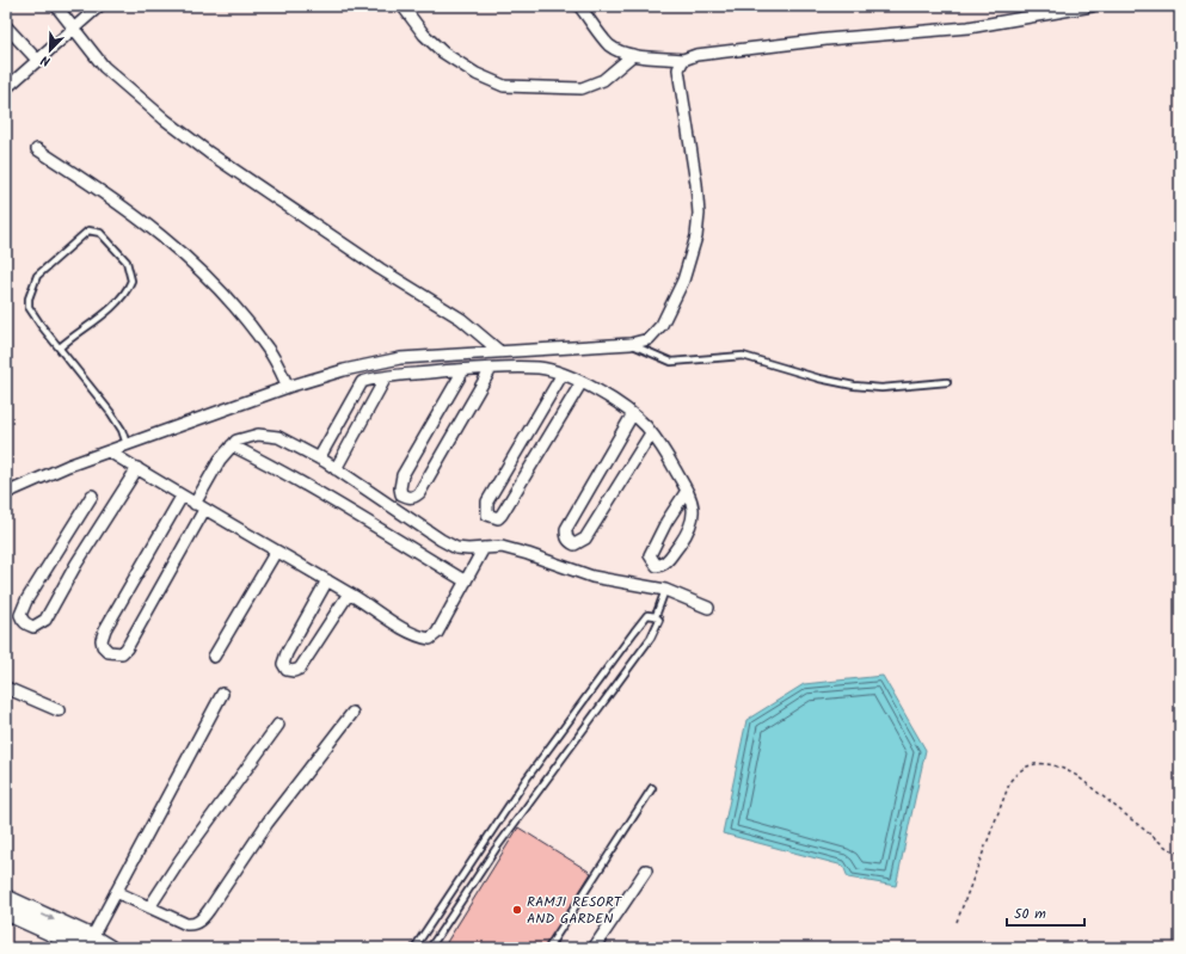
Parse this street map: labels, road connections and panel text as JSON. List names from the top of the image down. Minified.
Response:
{"places":["RAMJI RESORT AND GARDEN"],"scale_bar":"50 m","north":"bottom left"}
